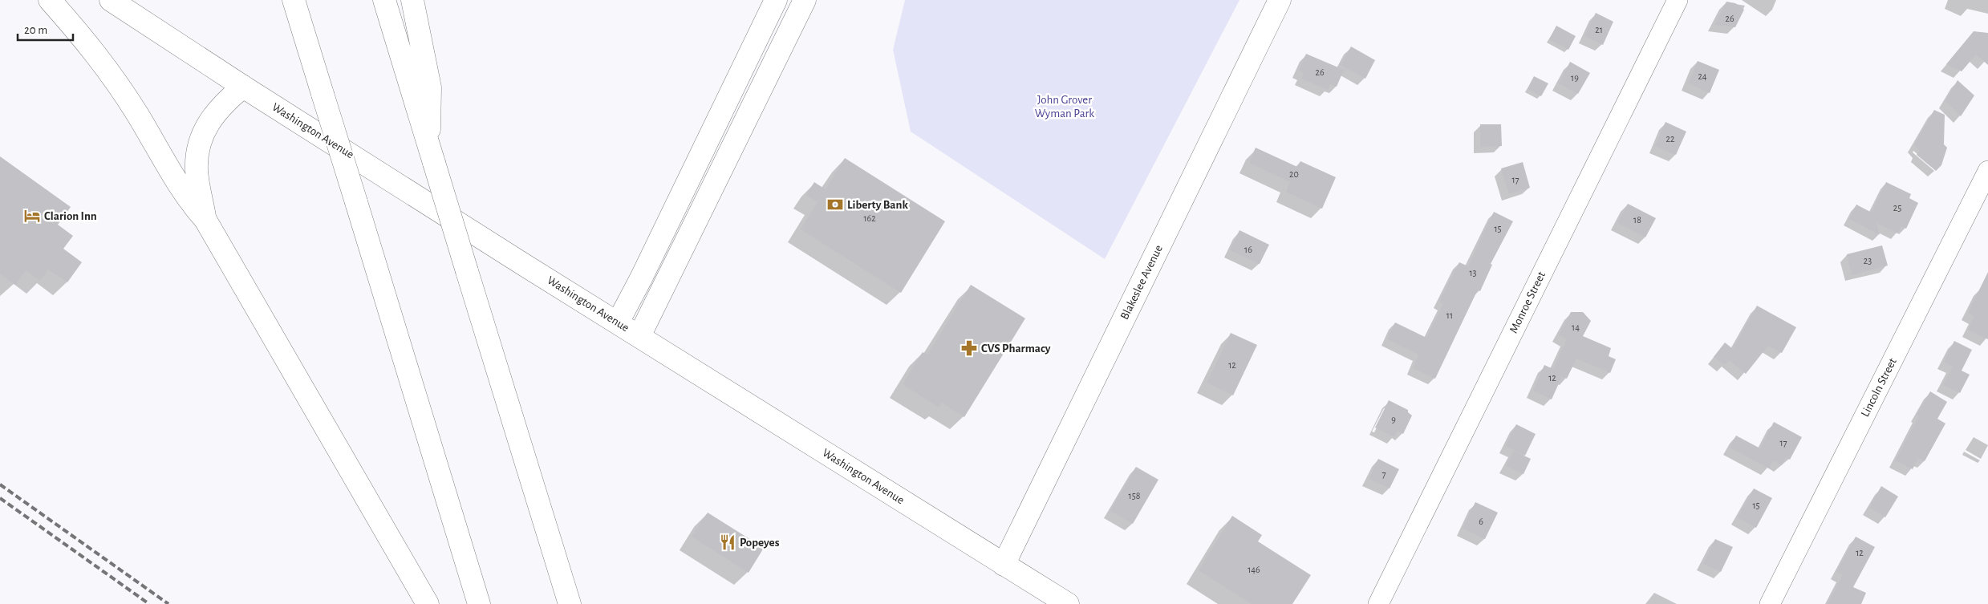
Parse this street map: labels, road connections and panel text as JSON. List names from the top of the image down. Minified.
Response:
{"streets":{"main road":["Washington Avenue","Blakeslee Avenue"],"street":["Monroe Street","Lincoln Street"]},"crossings":[["Washington Avenue","Blakeslee Avenue"]],"parks":["John Grover Wyman Park"],"places":{"bank":["Liberty Bank"],"hotel":["Clarion Inn"],"pharmacy":["CVS Pharmacy"],"restaurant":["Popeyes"]},"house_numbers":["26","21","26","24","19","22","20","17","25","162","18","15","16","23","13","11","14","12","12","9","17","7","158","15","6","12","146"],"scale_bar":"20 m"}
